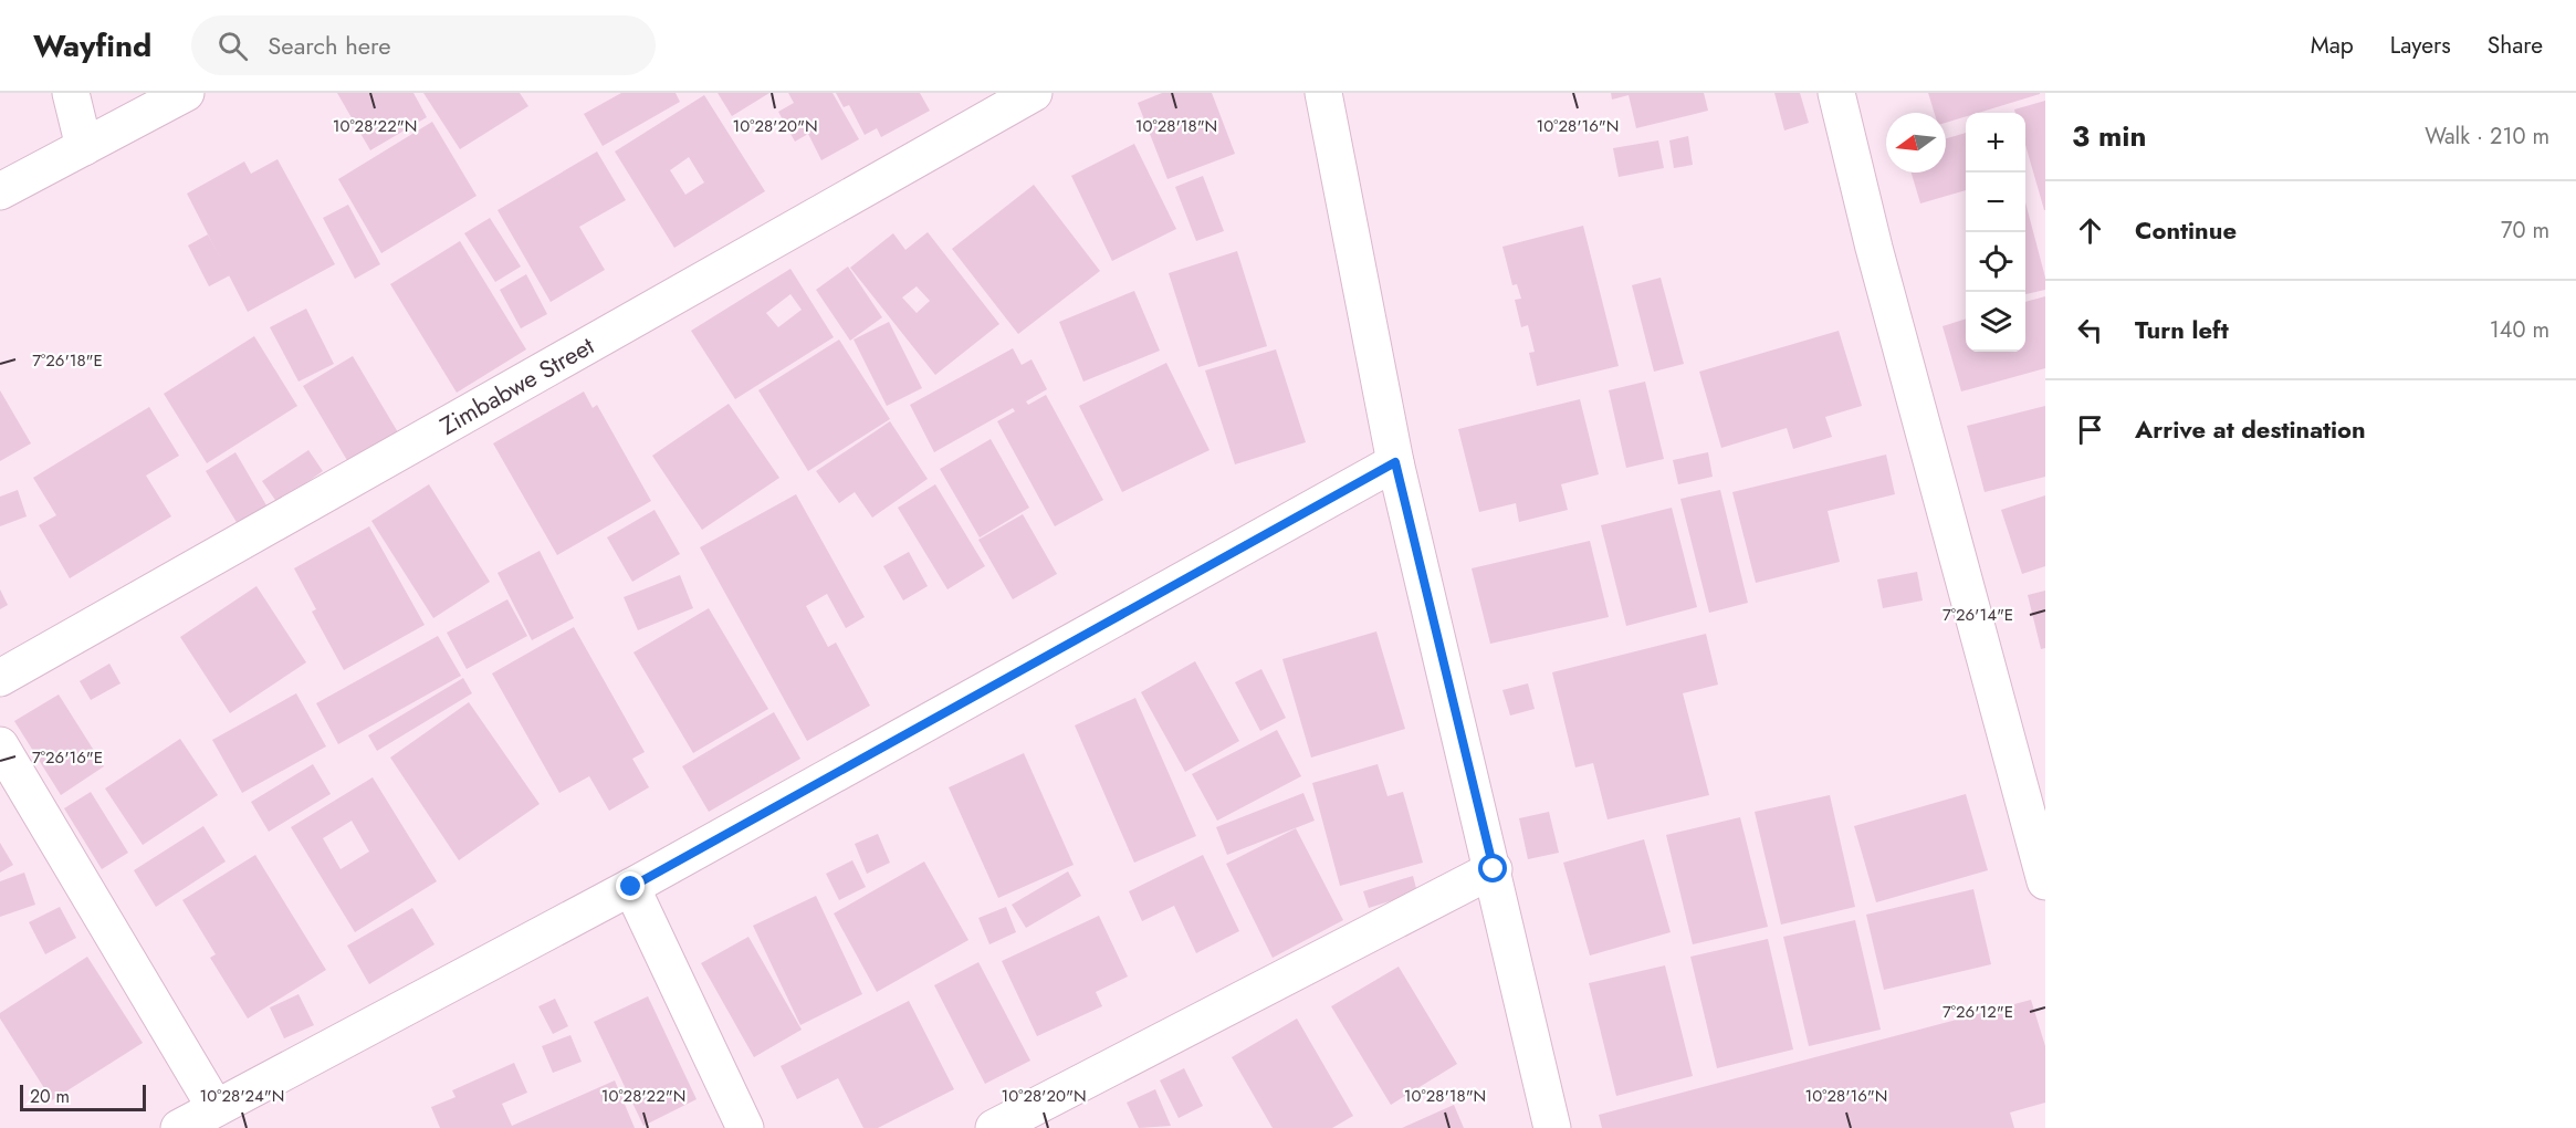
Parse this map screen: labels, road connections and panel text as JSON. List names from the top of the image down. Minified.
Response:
{"streets":{"street":["Zimbabwe Street"]},"scale_bar":"20 m","north":"left","page":{"header":"Wayfind","search":"Search here","nav":["Map","Layers","Share"],"heading":["3 min","Walk · 210 m"],"map_buttons":["+","−"],"list":[["Continue","70 m"],["Turn left","140 m"],"Arrive at destination"],"scale":"20 m"},"coordinates":["10°28'22\"N","10°28'20\"N","10°28'18\"N","10°28'16\"N","7°26'18\"E","7°26'14\"E","7°26'16\"E","7°26'12\"E","10°28'24\"N"]}
